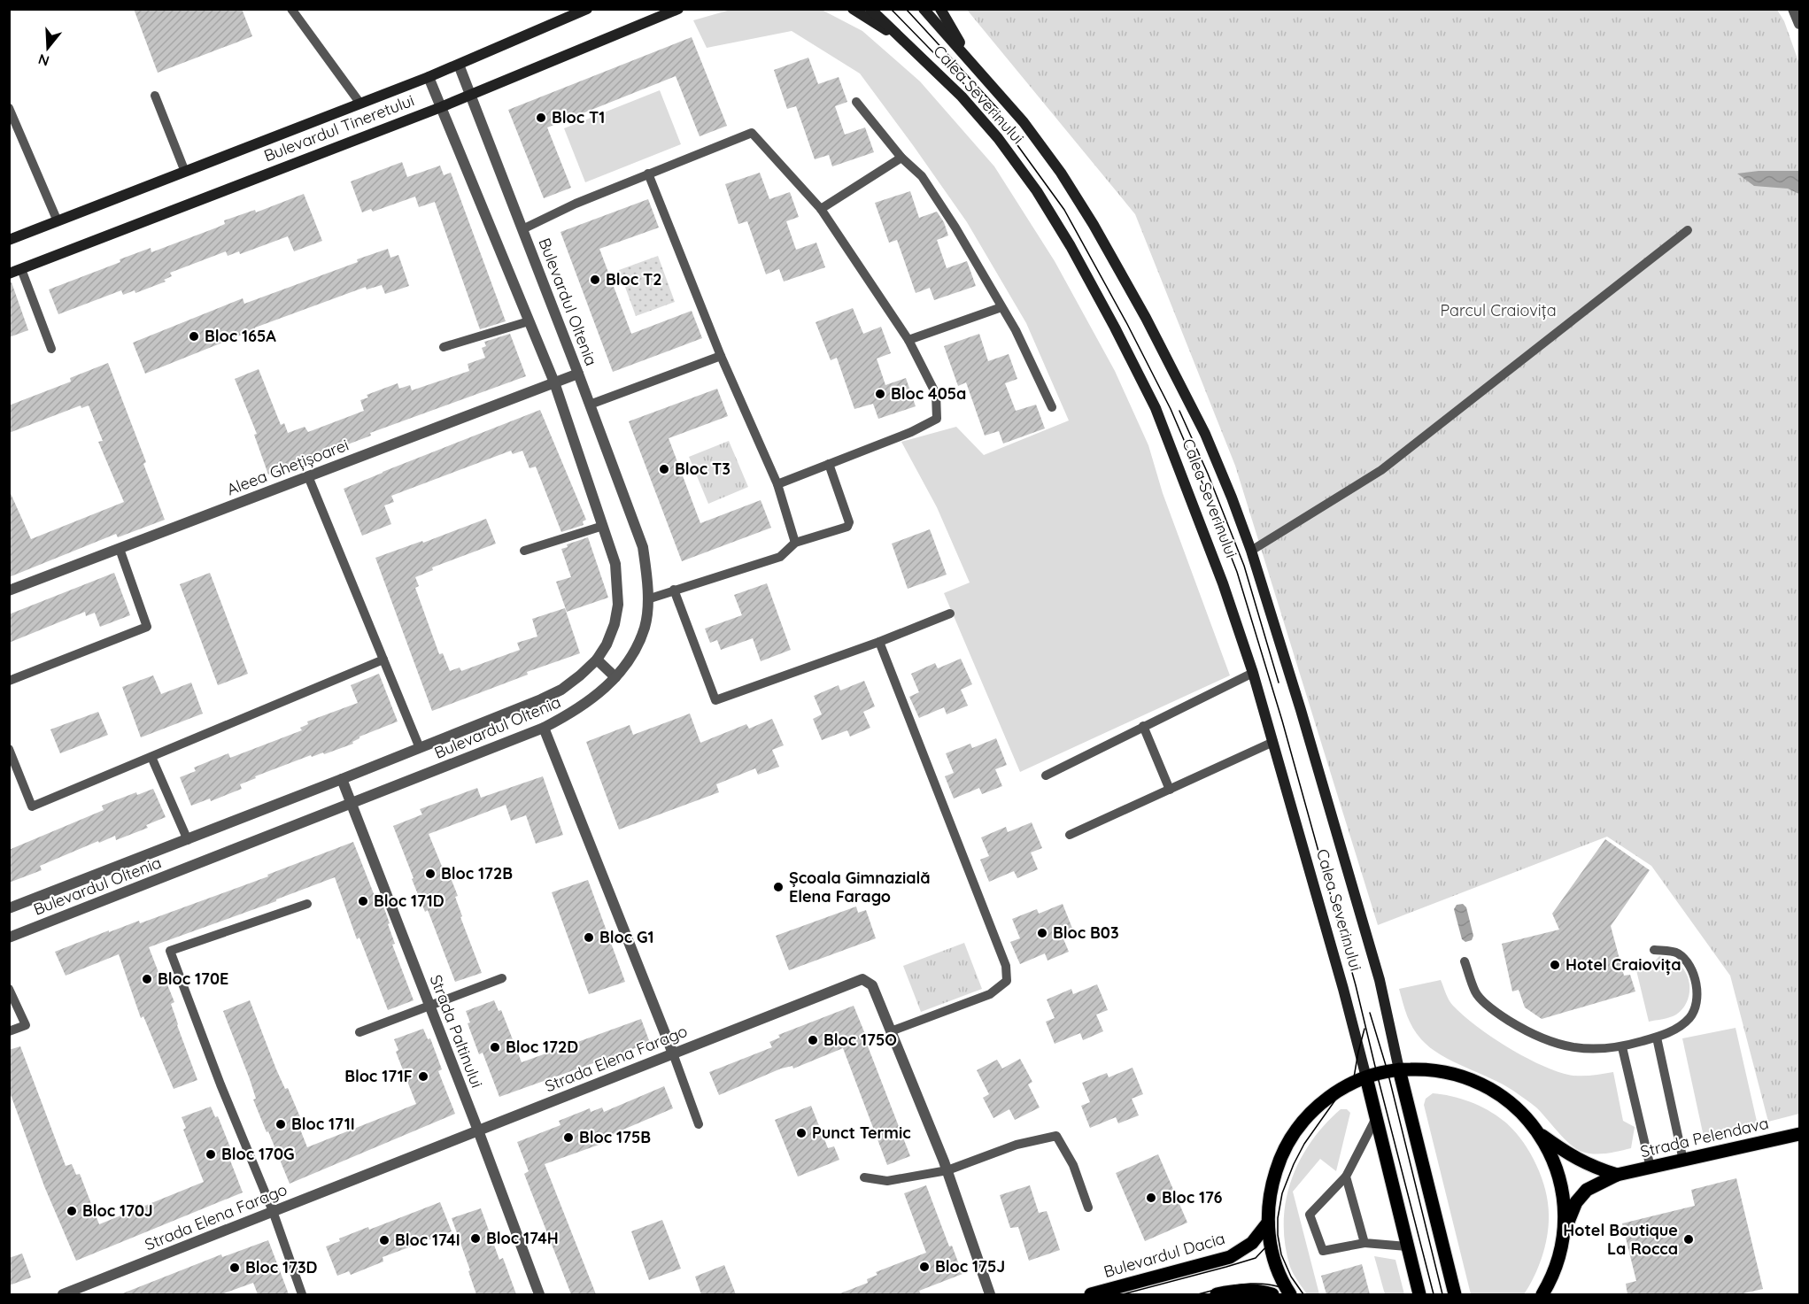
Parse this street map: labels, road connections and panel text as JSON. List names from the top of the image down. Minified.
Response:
{"streets":{"main road":["Calea Severinului","Bulevardul Tineretului","Strada Pelendava","Bulevardul Dacia"],"street":["Bulevardul Oltenia","Aleea Ghețișoarei","Strada Paltinului","Strada Elena Farago"]},"crossings":[["Calea Severinului","Strada Pelendava"],["Bulevardul Tineretului","Bulevardul Oltenia"],["Bulevardul Oltenia","Aleea Ghețișoarei"],["Bulevardul Oltenia","Strada Paltinului"],["Strada Paltinului","Strada Elena Farago"]],"parks":["Parcul Craiovița"],"places":["Bloc T1","Bloc T2","Bloc 165A","Bloc 405a","Bloc T3","Bloc 172B","Școala Gimnazială Elena Farago","Bloc 171D","Bloc B03","Bloc G1","Hotel Craiovița","Bloc 170E","Bloc 175O","Bloc 172D","Bloc 171F","Bloc 171I","Punct Termic","Bloc 175B","Bloc 170G","Bloc 176","Bloc 170J","Bloc 174H","Hotel Boutique La Rocca","Bloc 174I","Bloc 175J","Bloc 173D"],"north":"bottom"}
